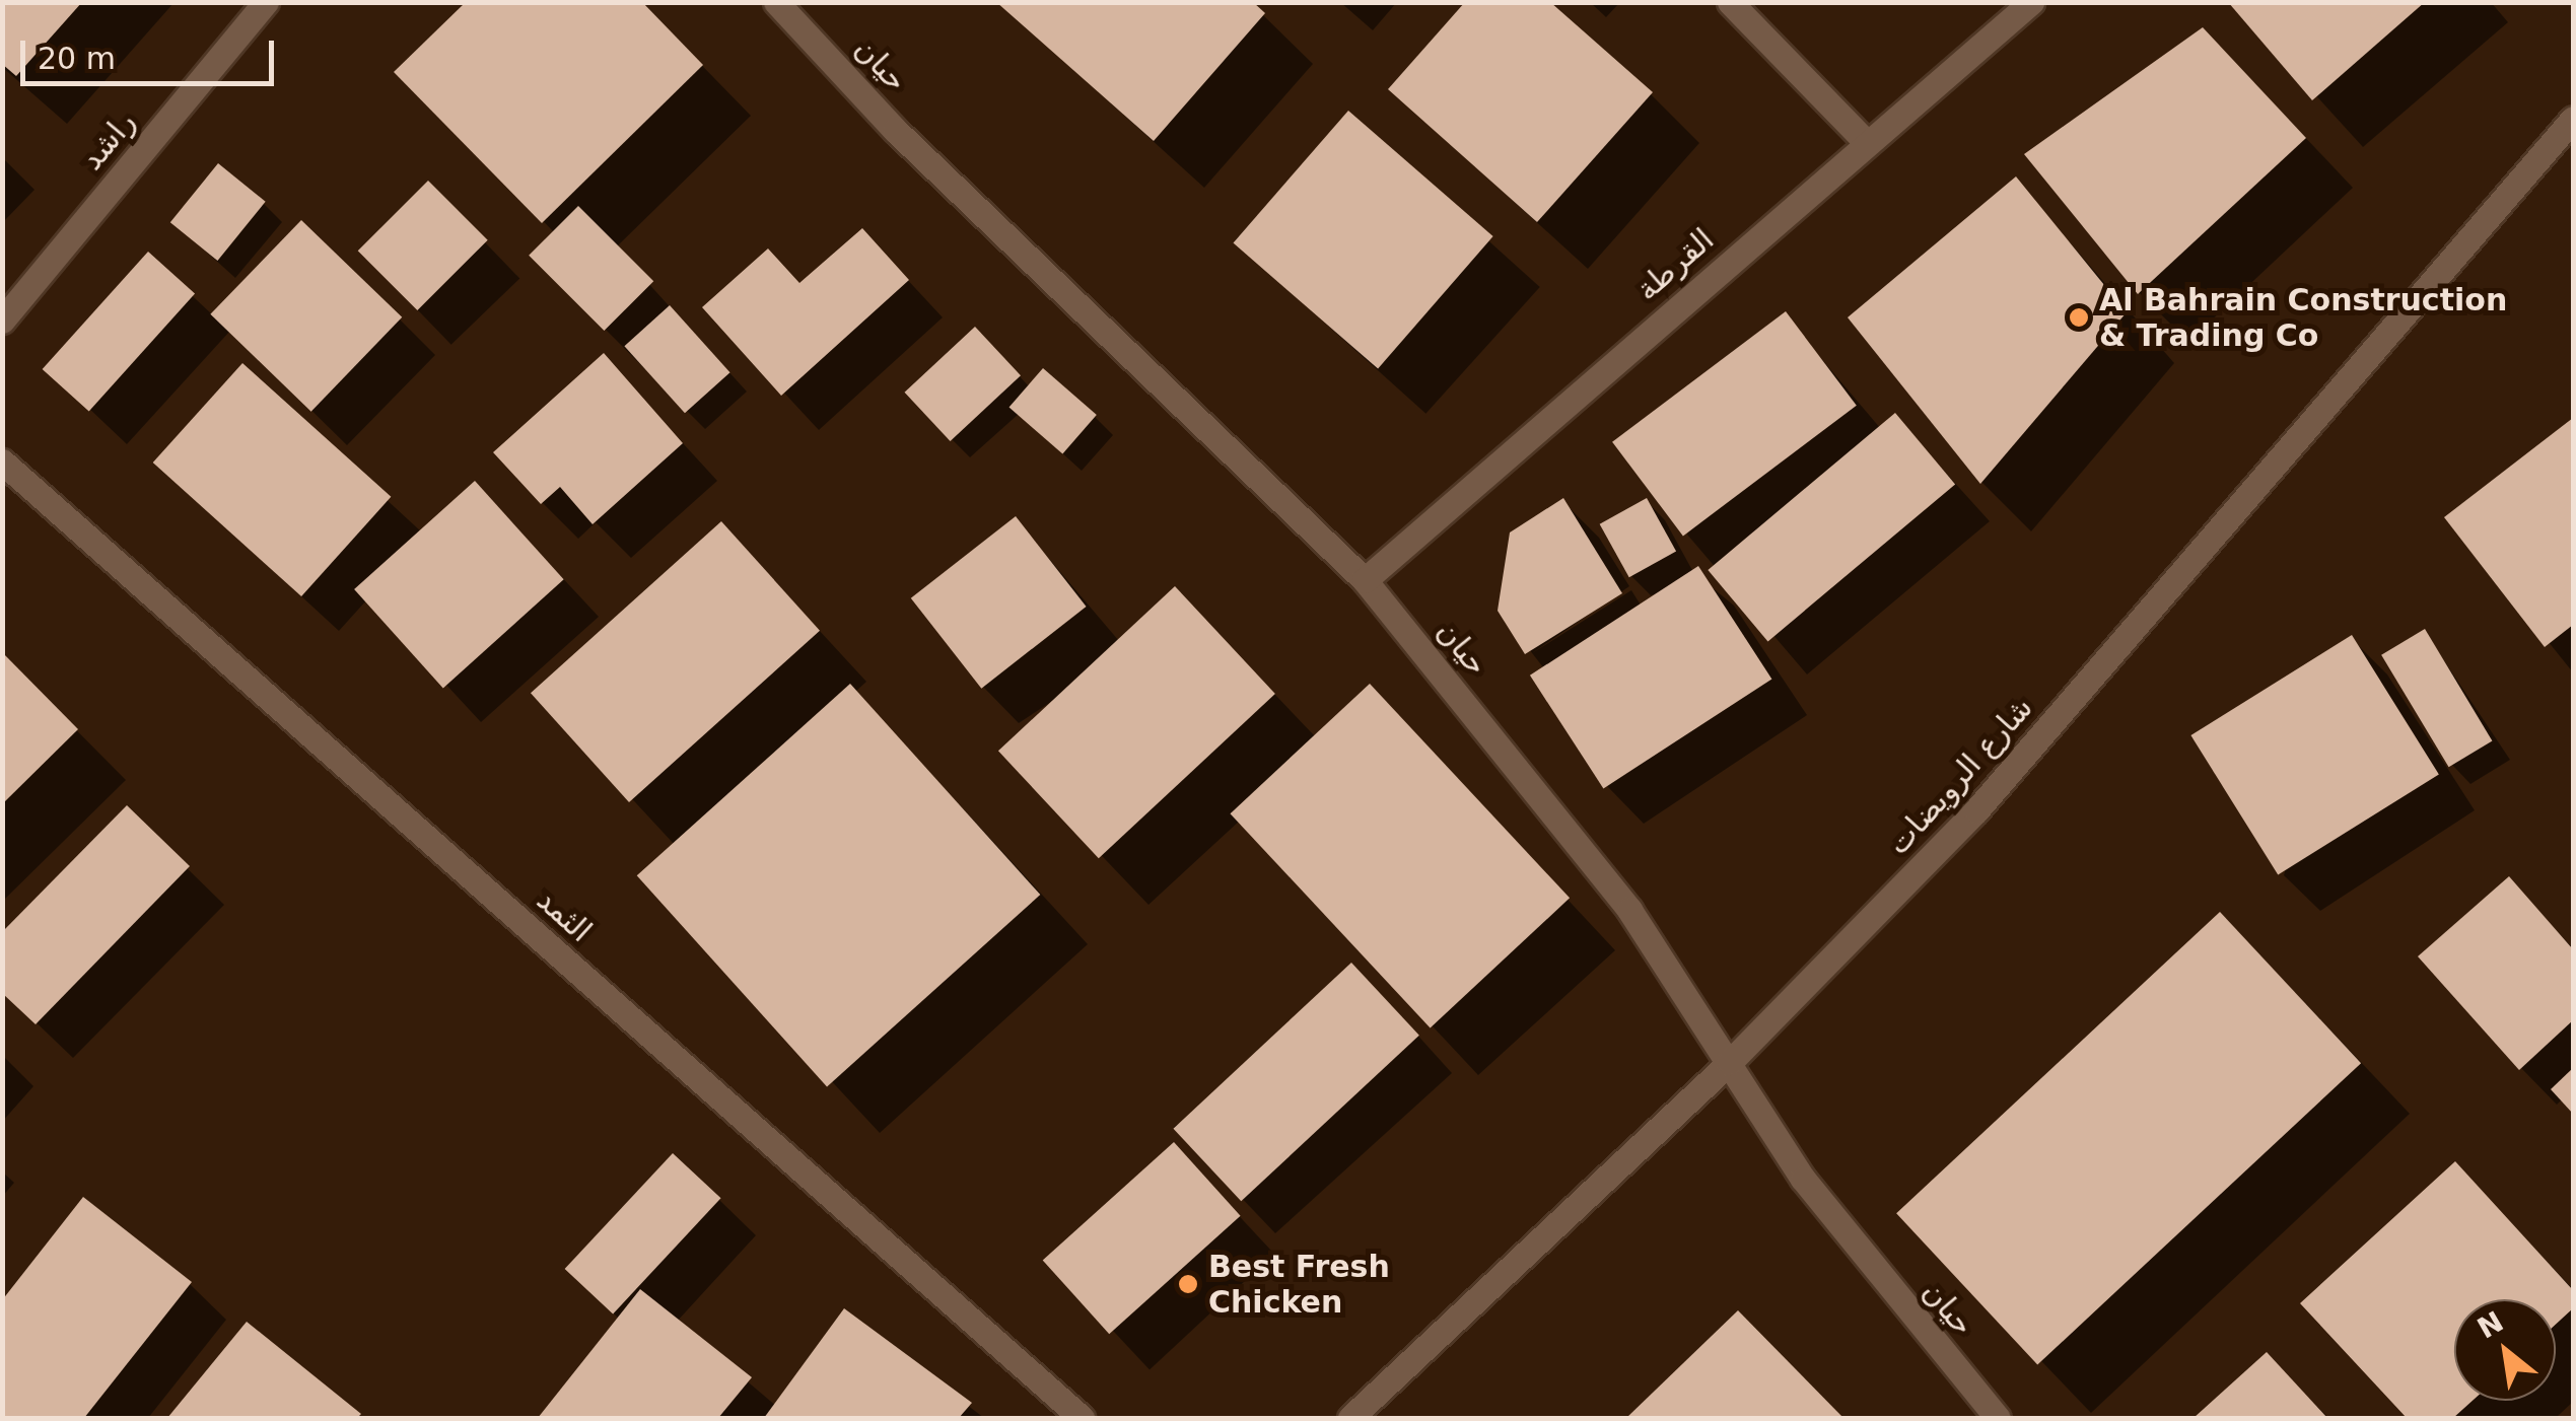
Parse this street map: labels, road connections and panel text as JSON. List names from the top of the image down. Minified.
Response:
{"streets":{"street":["حيان","راشد","القرطة","شارع الرويضات","الثمد"]},"crossings":[["حيان","القرطة"],["حيان","شارع الرويضات"]],"places":["Al Bahrain Construction & Trading Co","Best Fresh Chicken"],"scale_bar":"20 m","north":"top left"}
